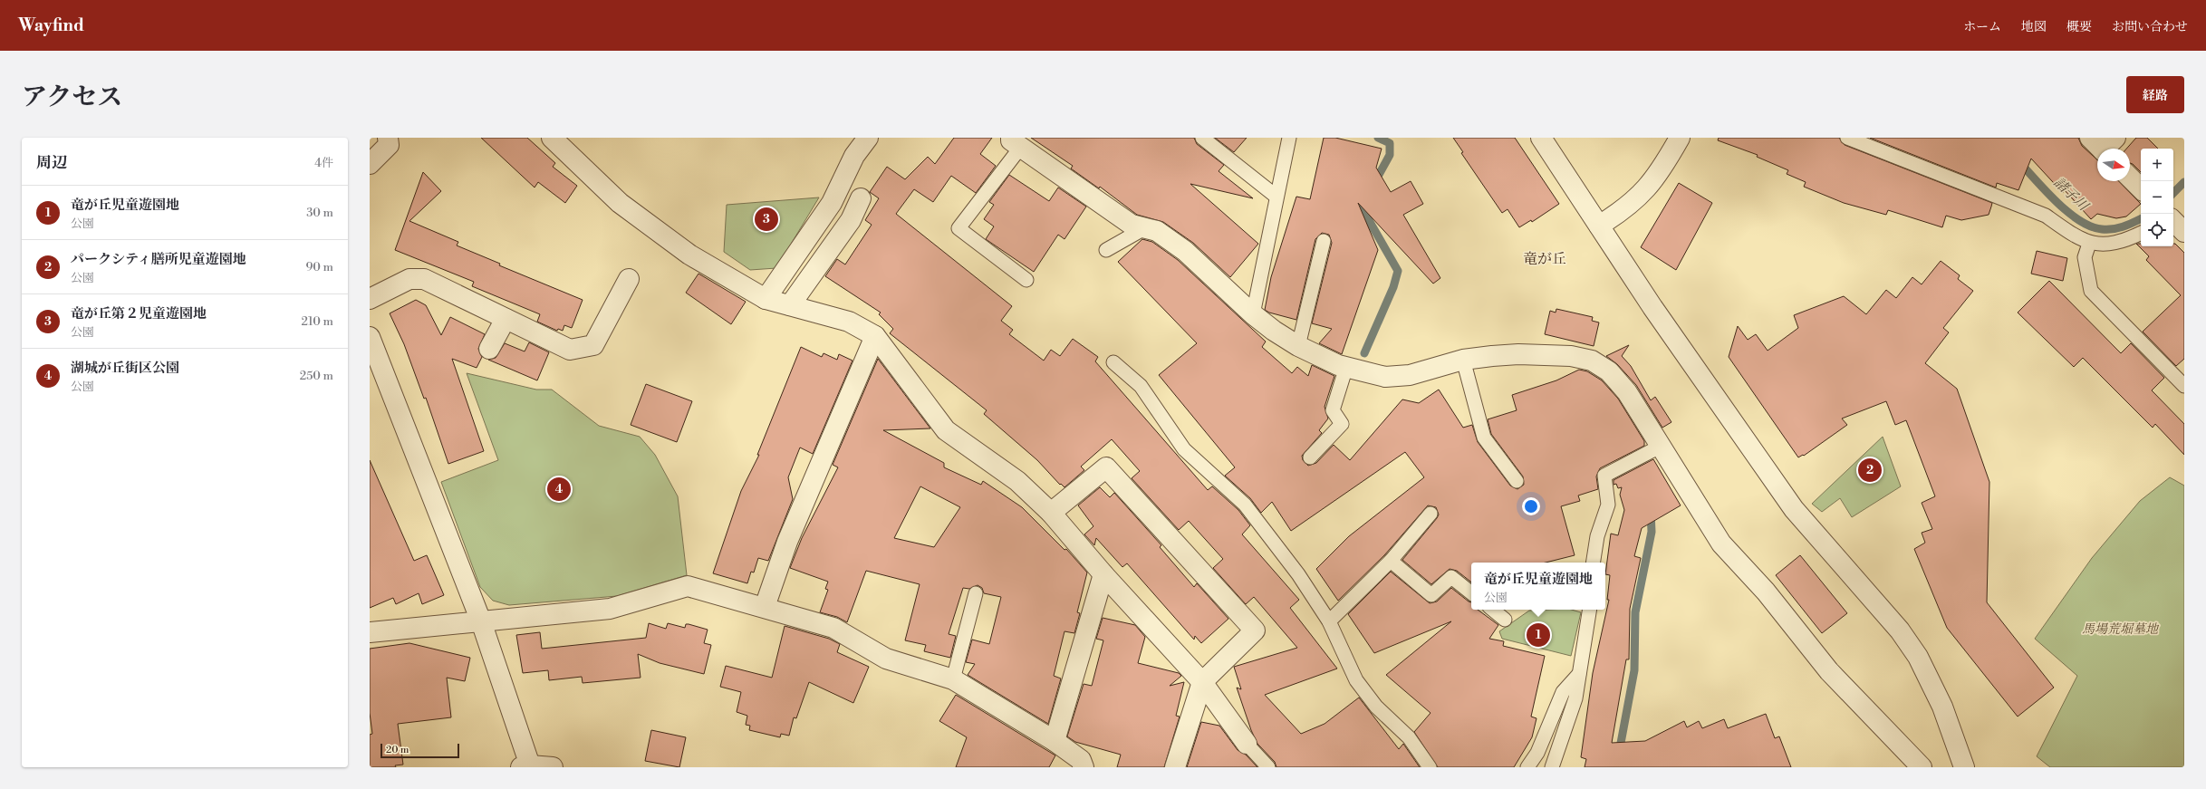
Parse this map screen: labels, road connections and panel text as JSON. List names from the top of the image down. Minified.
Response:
{"districts":["竜が丘"],"water":["諸子川"],"parks":["馬場荒堀墓地"],"scale_bar":"20 m","north":"right","page":{"header":"Wayfind","nav":["ホーム","地図","概要","お問い合わせ"],"title":"アクセス","buttons":"経路","heading":["周辺","4件"],"map_buttons":["+","−"],"list":[{"mark":"1","name":"竜が丘児童遊園地","note":"公園","value":"30 m"},{"mark":"2","name":"パークシティ膳所児童遊園地","note":"公園","value":"90 m"},{"mark":"3","name":"竜が丘第２児童遊園地","note":"公園","value":"210 m"},{"mark":"4","name":"湖城が丘街区公園","note":"公園","value":"250 m"}],"pins":["3","2","4","1"],"popup":["竜が丘児童遊園地","公園"],"scale":"20 m"}}
